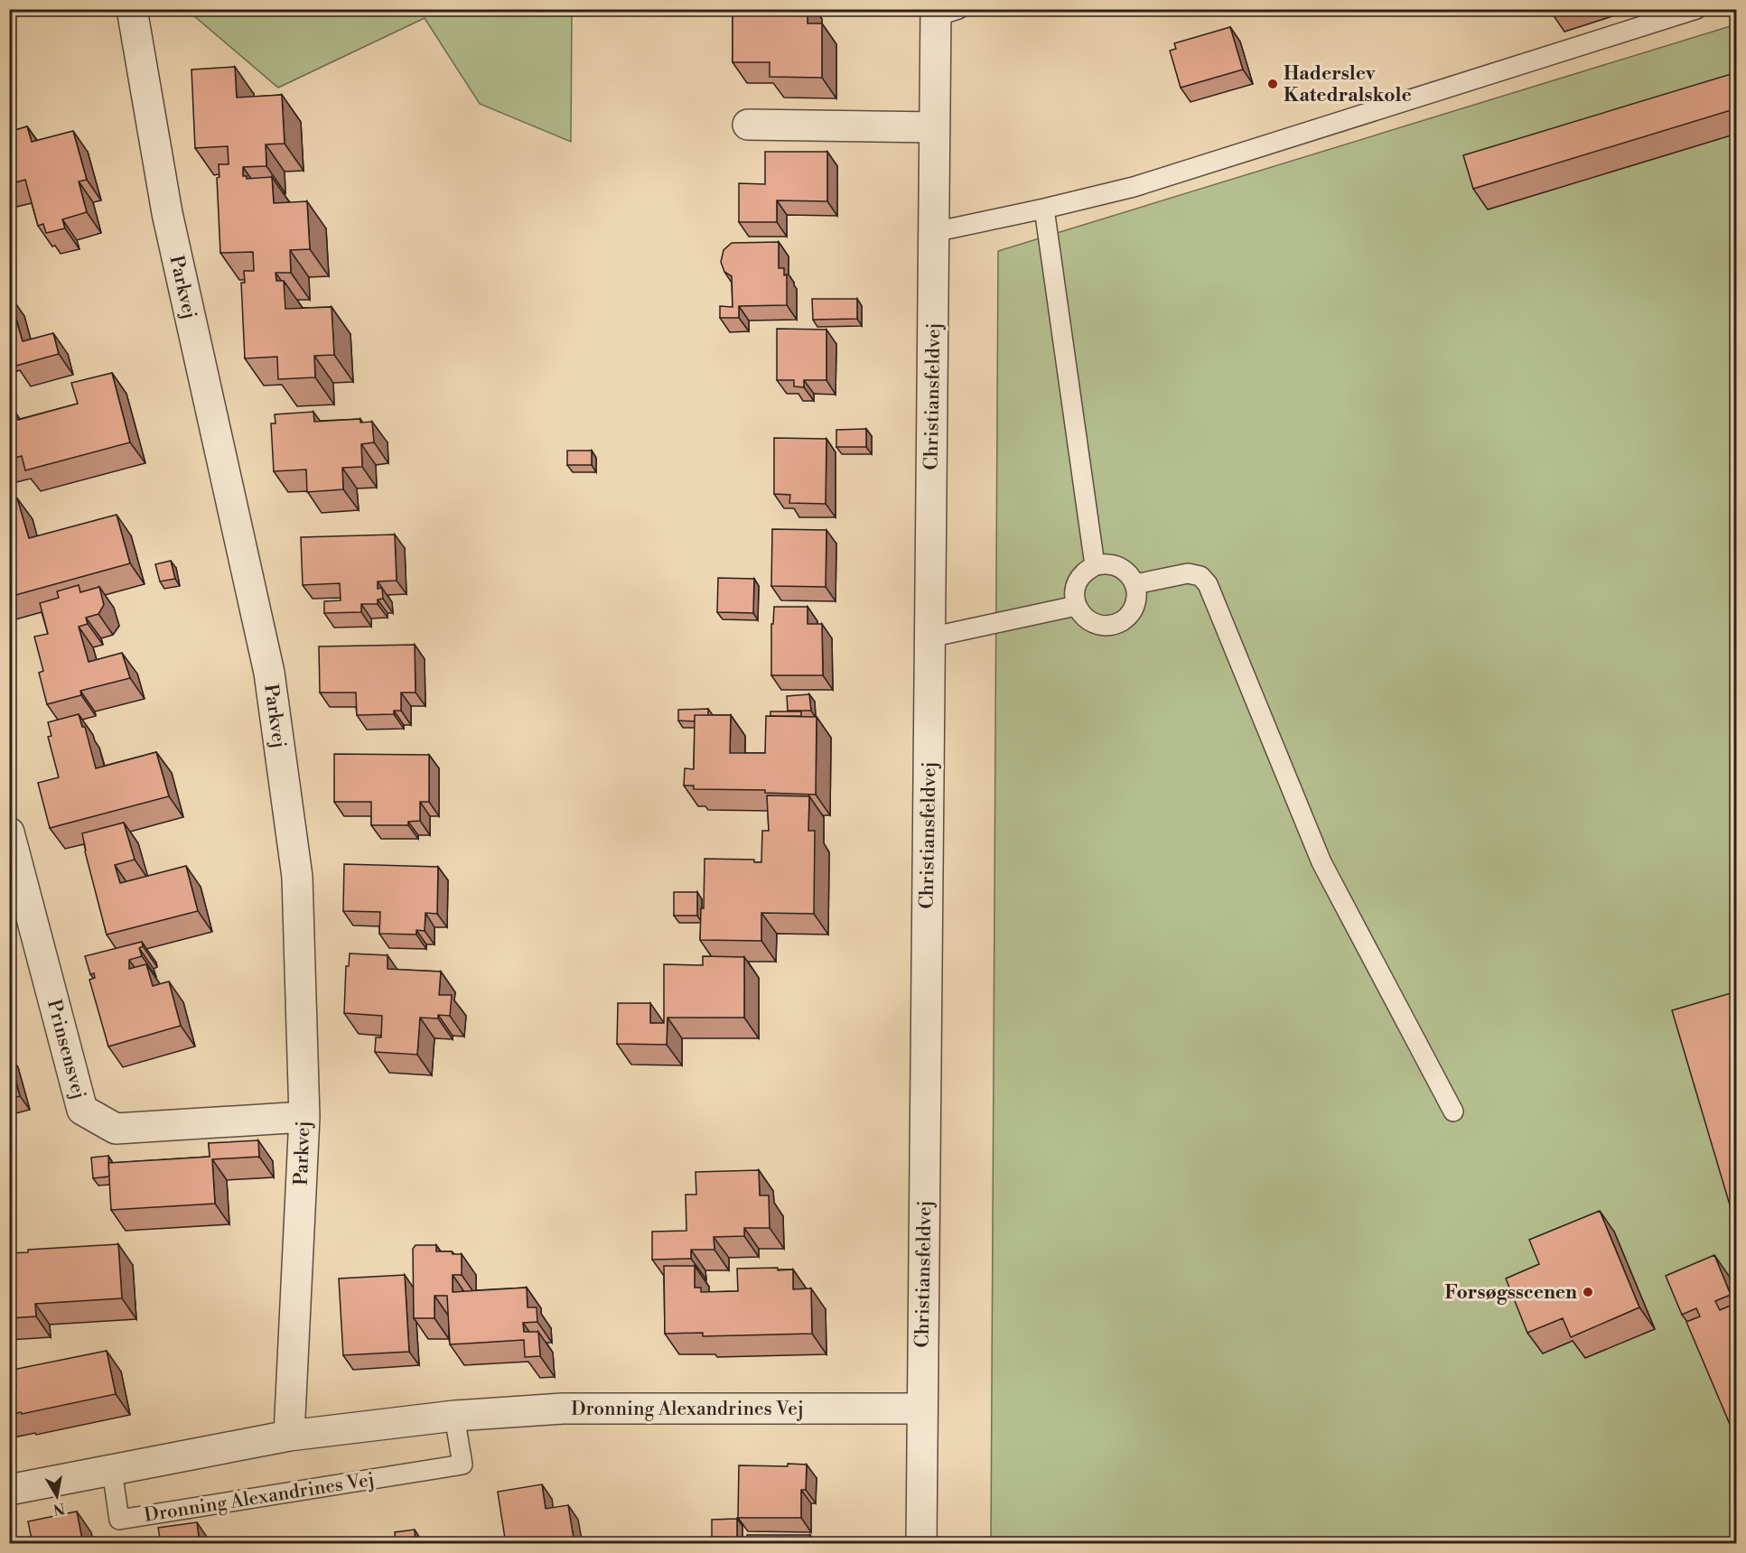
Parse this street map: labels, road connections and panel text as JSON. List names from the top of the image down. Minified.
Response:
{"streets":{"street":["Parkvej","Christiansfeldvej","Prinsensvej","Dronning Alexandrines Vej"]},"crossings":[["Parkvej","Prinsensvej"],["Parkvej","Dronning Alexandrines Vej"],["Christiansfeldvej","Dronning Alexandrines Vej"]],"places":["Haderslev Katedralskole","Forsøgsscenen"],"north":"bottom"}
